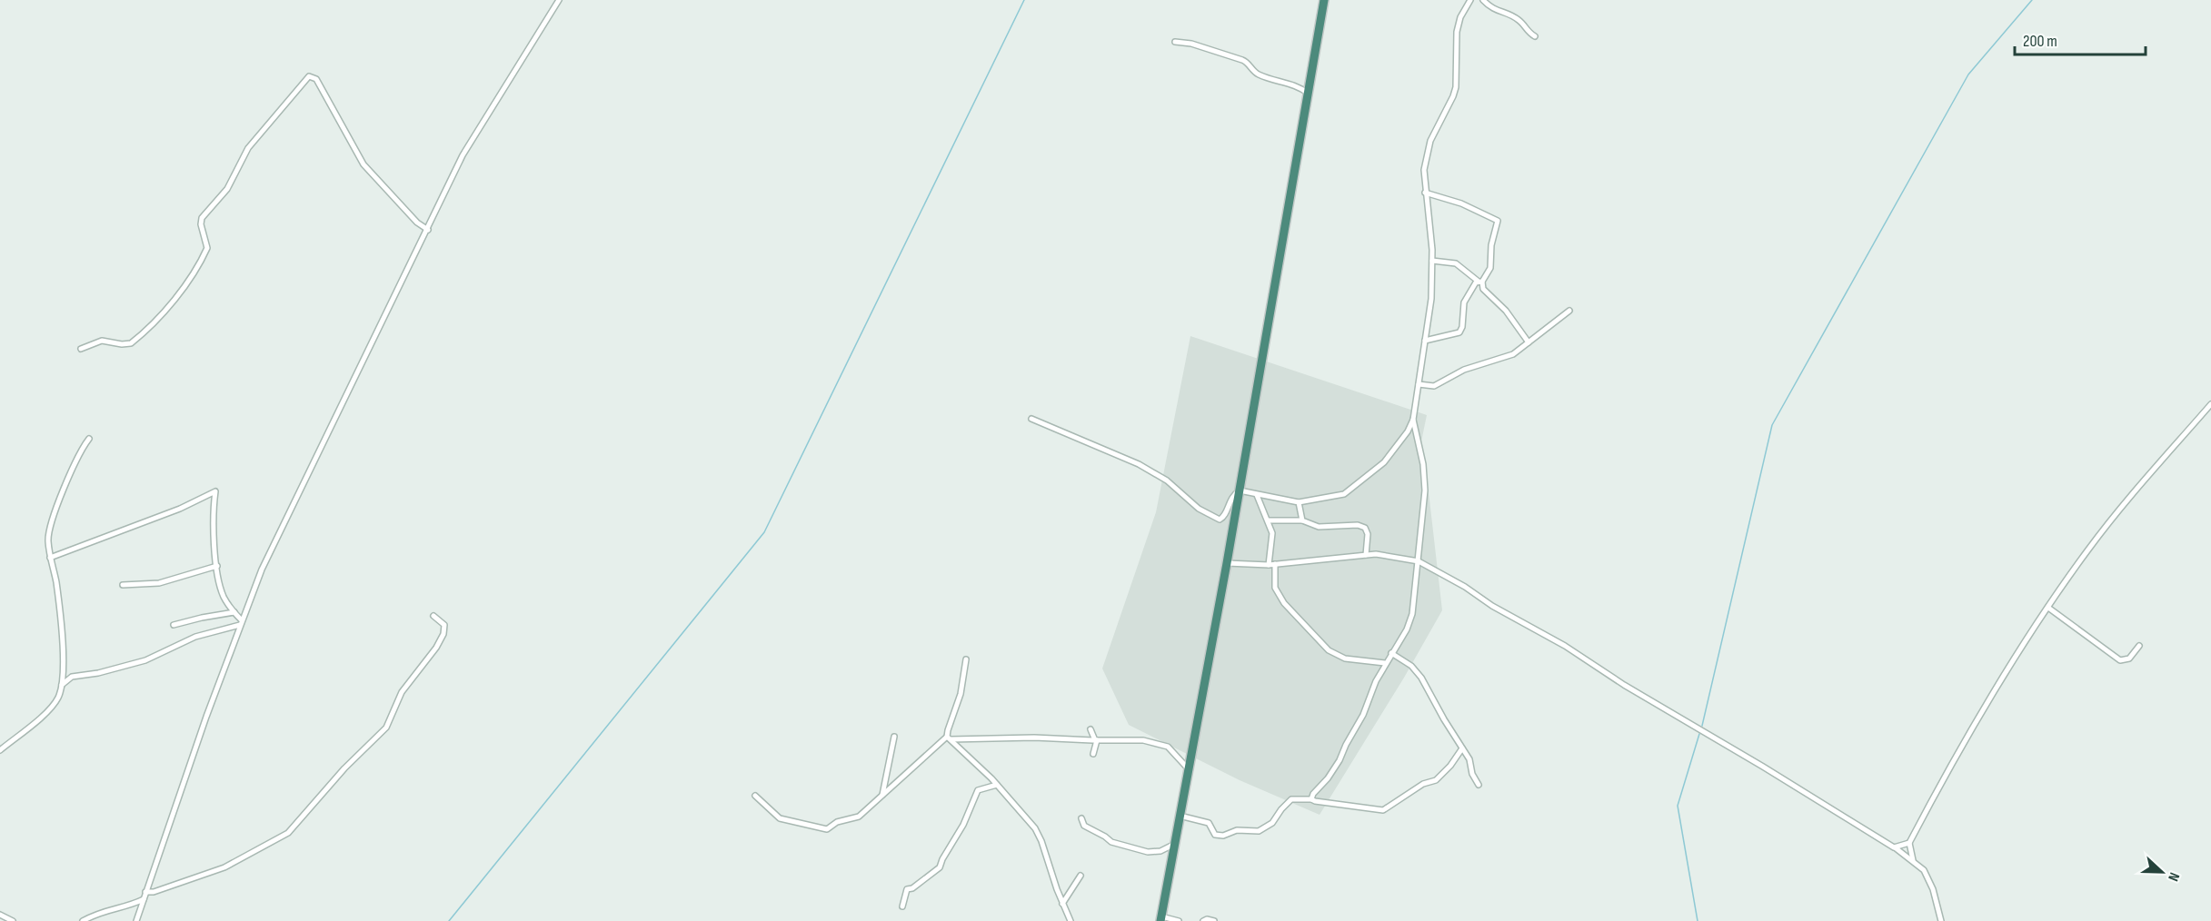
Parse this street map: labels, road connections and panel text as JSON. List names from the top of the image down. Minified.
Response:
{"scale_bar":"200 m","north":"right"}
